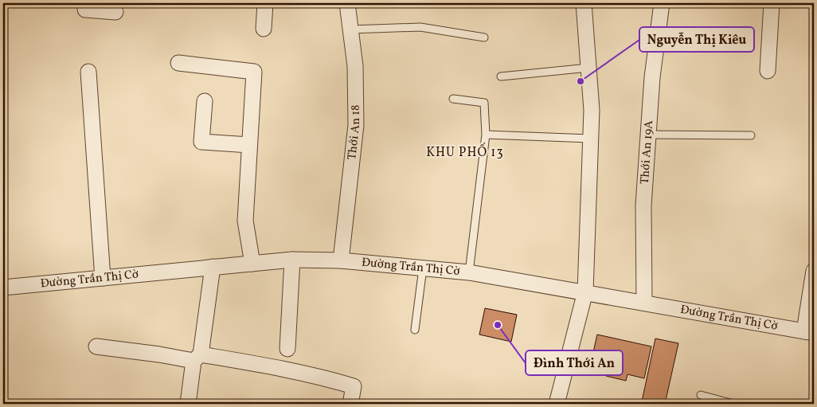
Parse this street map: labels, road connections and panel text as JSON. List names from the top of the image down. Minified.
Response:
{"streets":{"street":["Thới An 18","Thới An 19A","Đường Trần Thị Cờ"]},"crossings":[["Thới An 18","Đường Trần Thị Cờ"],["Thới An 19A","Đường Trần Thị Cờ"]],"districts":["KHU PHỐ 13"],"places":["Nguyễn Thị Kiêu","Đình Thới An"]}
